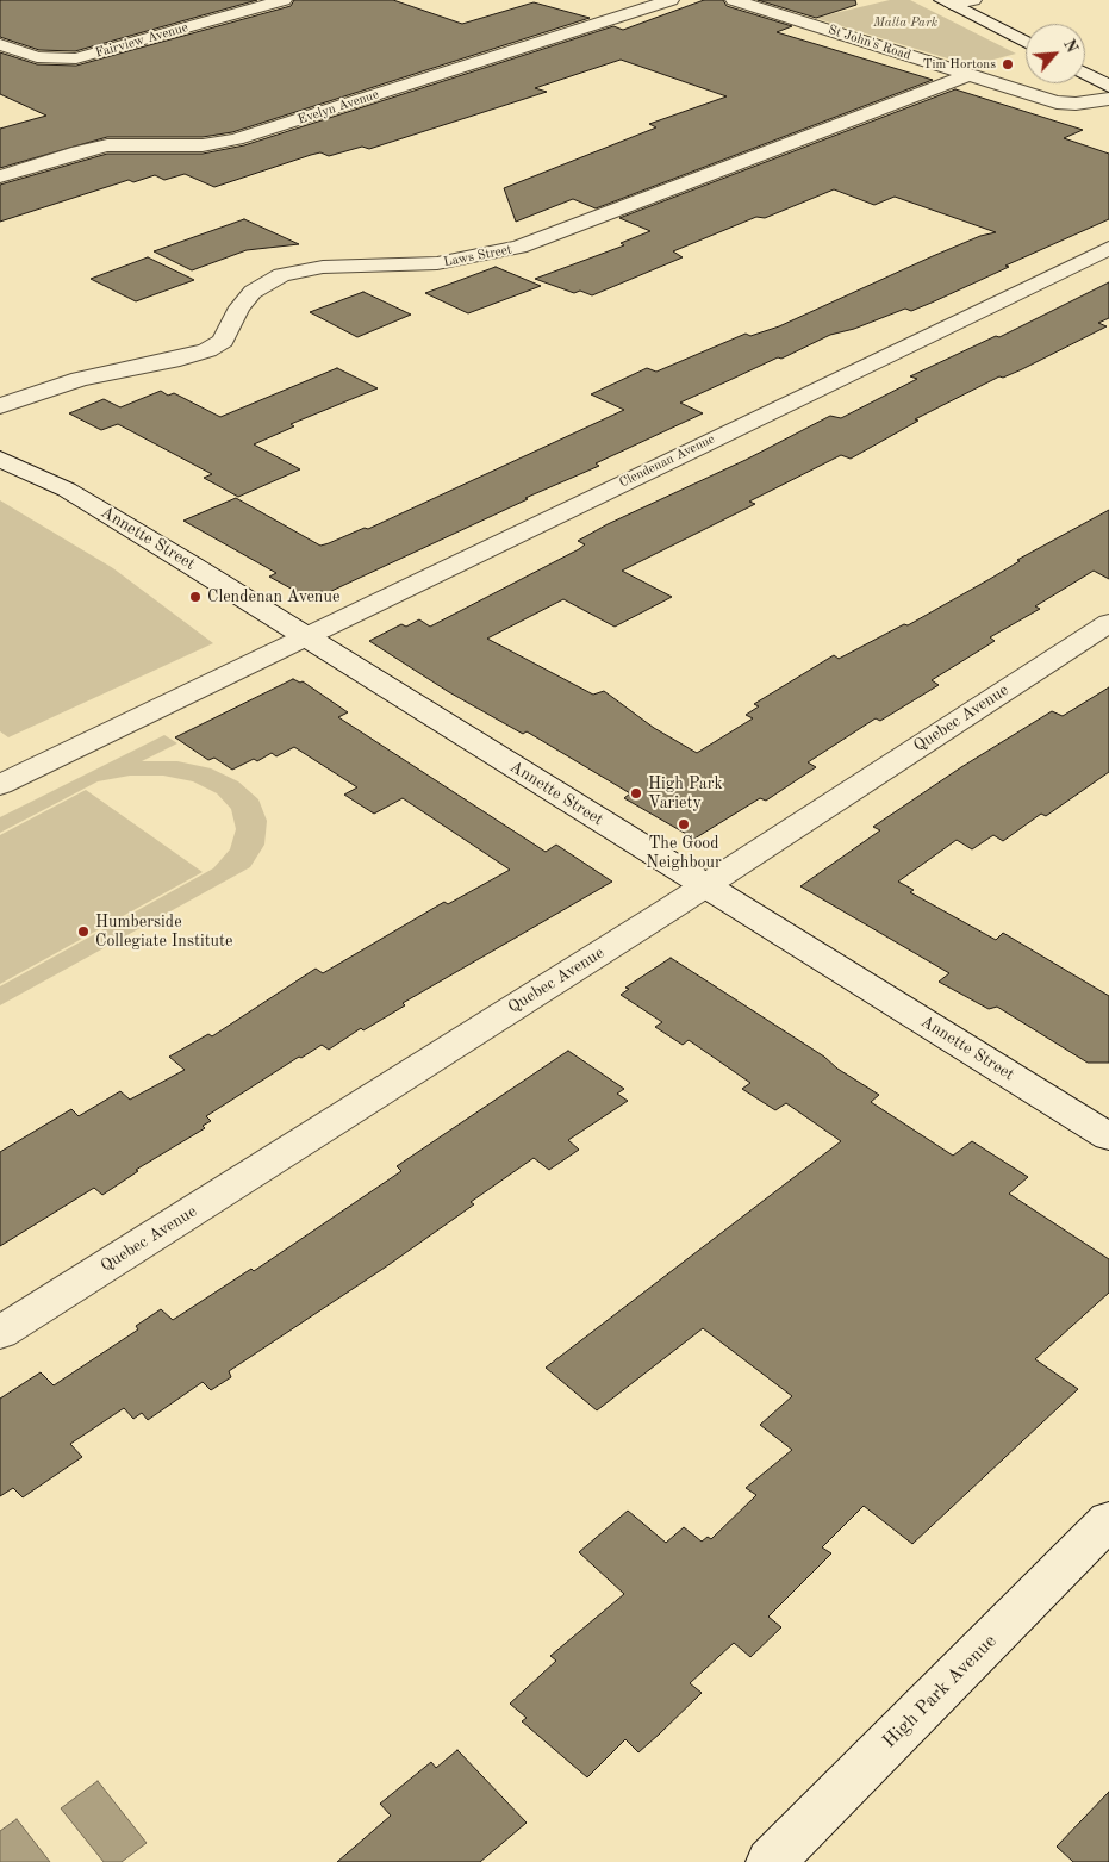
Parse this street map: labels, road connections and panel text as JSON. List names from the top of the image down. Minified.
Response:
{"streets":{"street":["Fairview Avenue","St John's Road","Evelyn Avenue","Laws Street","Clendenan Avenue","Annette Street","Quebec Avenue","High Park Avenue"]},"crossings":[["St John's Road","Laws Street"],["Clendenan Avenue","Annette Street"],["Annette Street","Quebec Avenue"]],"parks":["Malta Park"],"places":["Tim Hortons","Clendenan Avenue","High Park Variety","The Good Neighbour","Humberside Collegiate Institute"],"north":"top right"}
